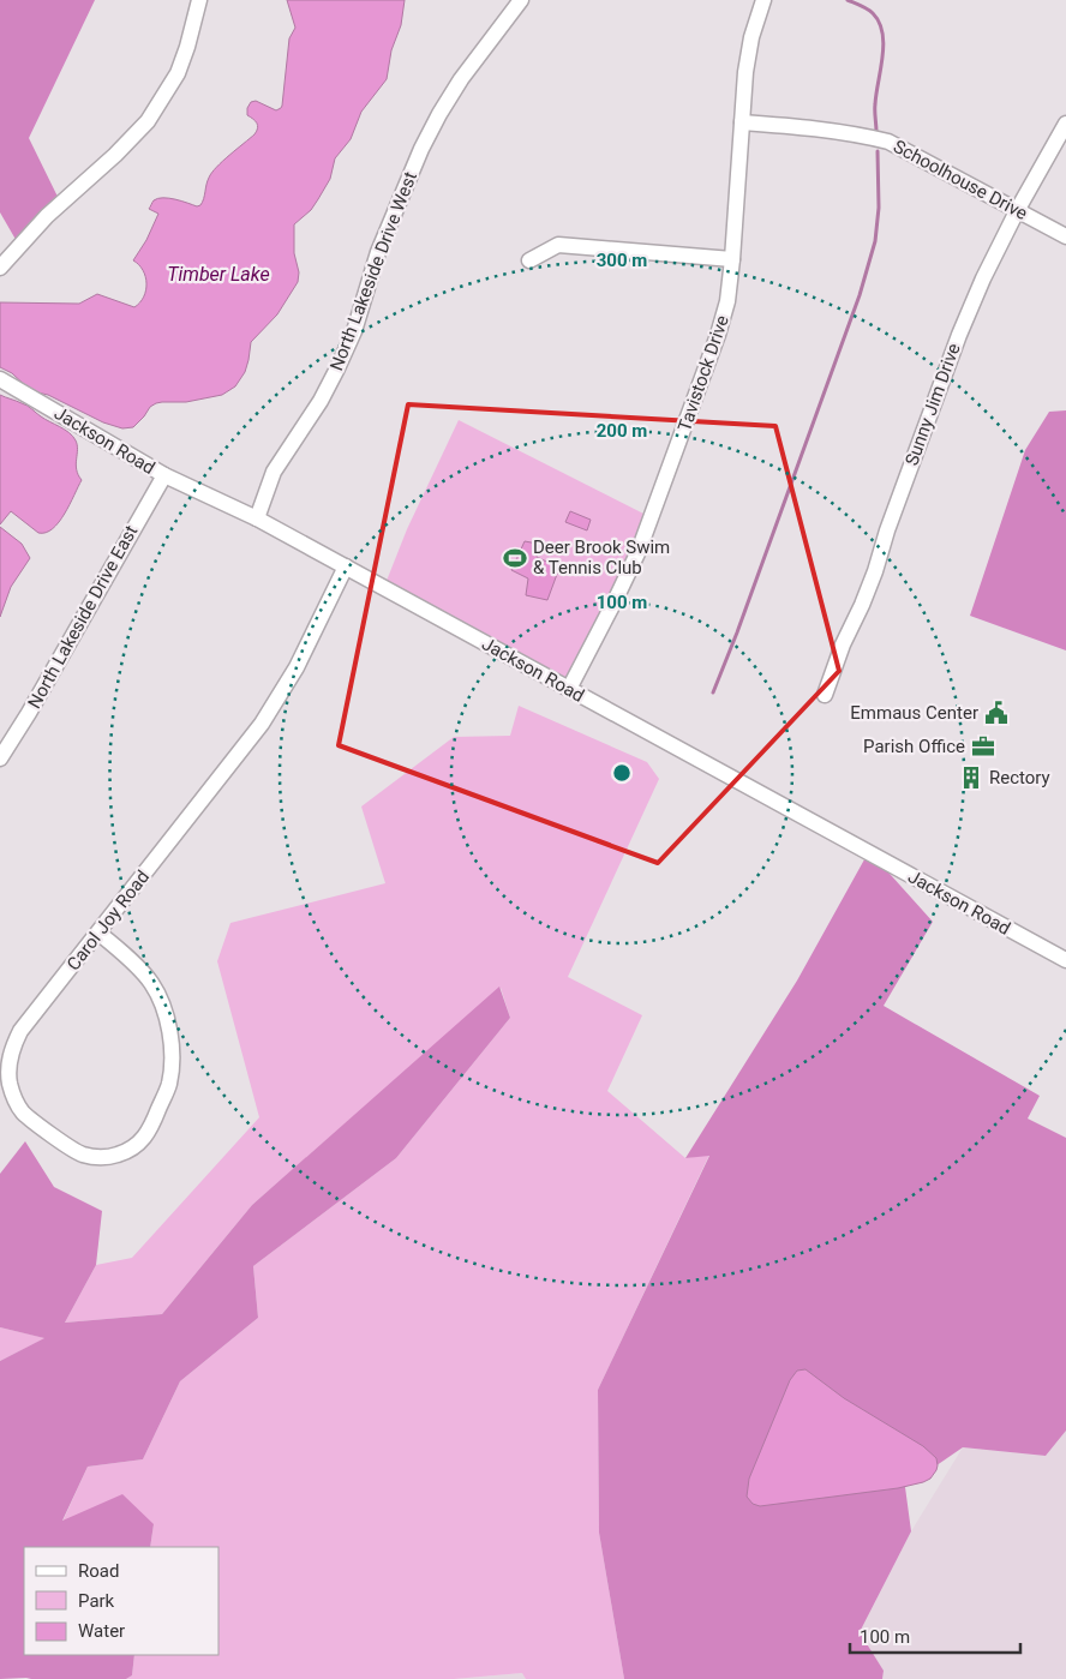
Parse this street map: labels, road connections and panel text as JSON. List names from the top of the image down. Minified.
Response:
{"streets":{"street":["Schoolhouse Drive","North Lakeside Drive West","Tavistock Drive","Sunny Jim Drive","Jackson Road","North Lakeside Drive East","Carol Joy Road"]},"crossings":[["Schoolhouse Drive","Tavistock Drive"],["Schoolhouse Drive","Sunny Jim Drive"],["North Lakeside Drive West","Jackson Road"],["Tavistock Drive","Jackson Road"],["Jackson Road","North Lakeside Drive East"],["Jackson Road","Carol Joy Road"]],"water":["Timber Lake"],"places":{"sports":["Deer Brook Swim & Tennis Club"],"public building":["Emmaus Center"],"office":["Parish Office"],"building":["Rectory"]},"legend":["Road","Park","Water"],"scale_bar":"100 m","rings":["300 m","200 m","100 m"]}
